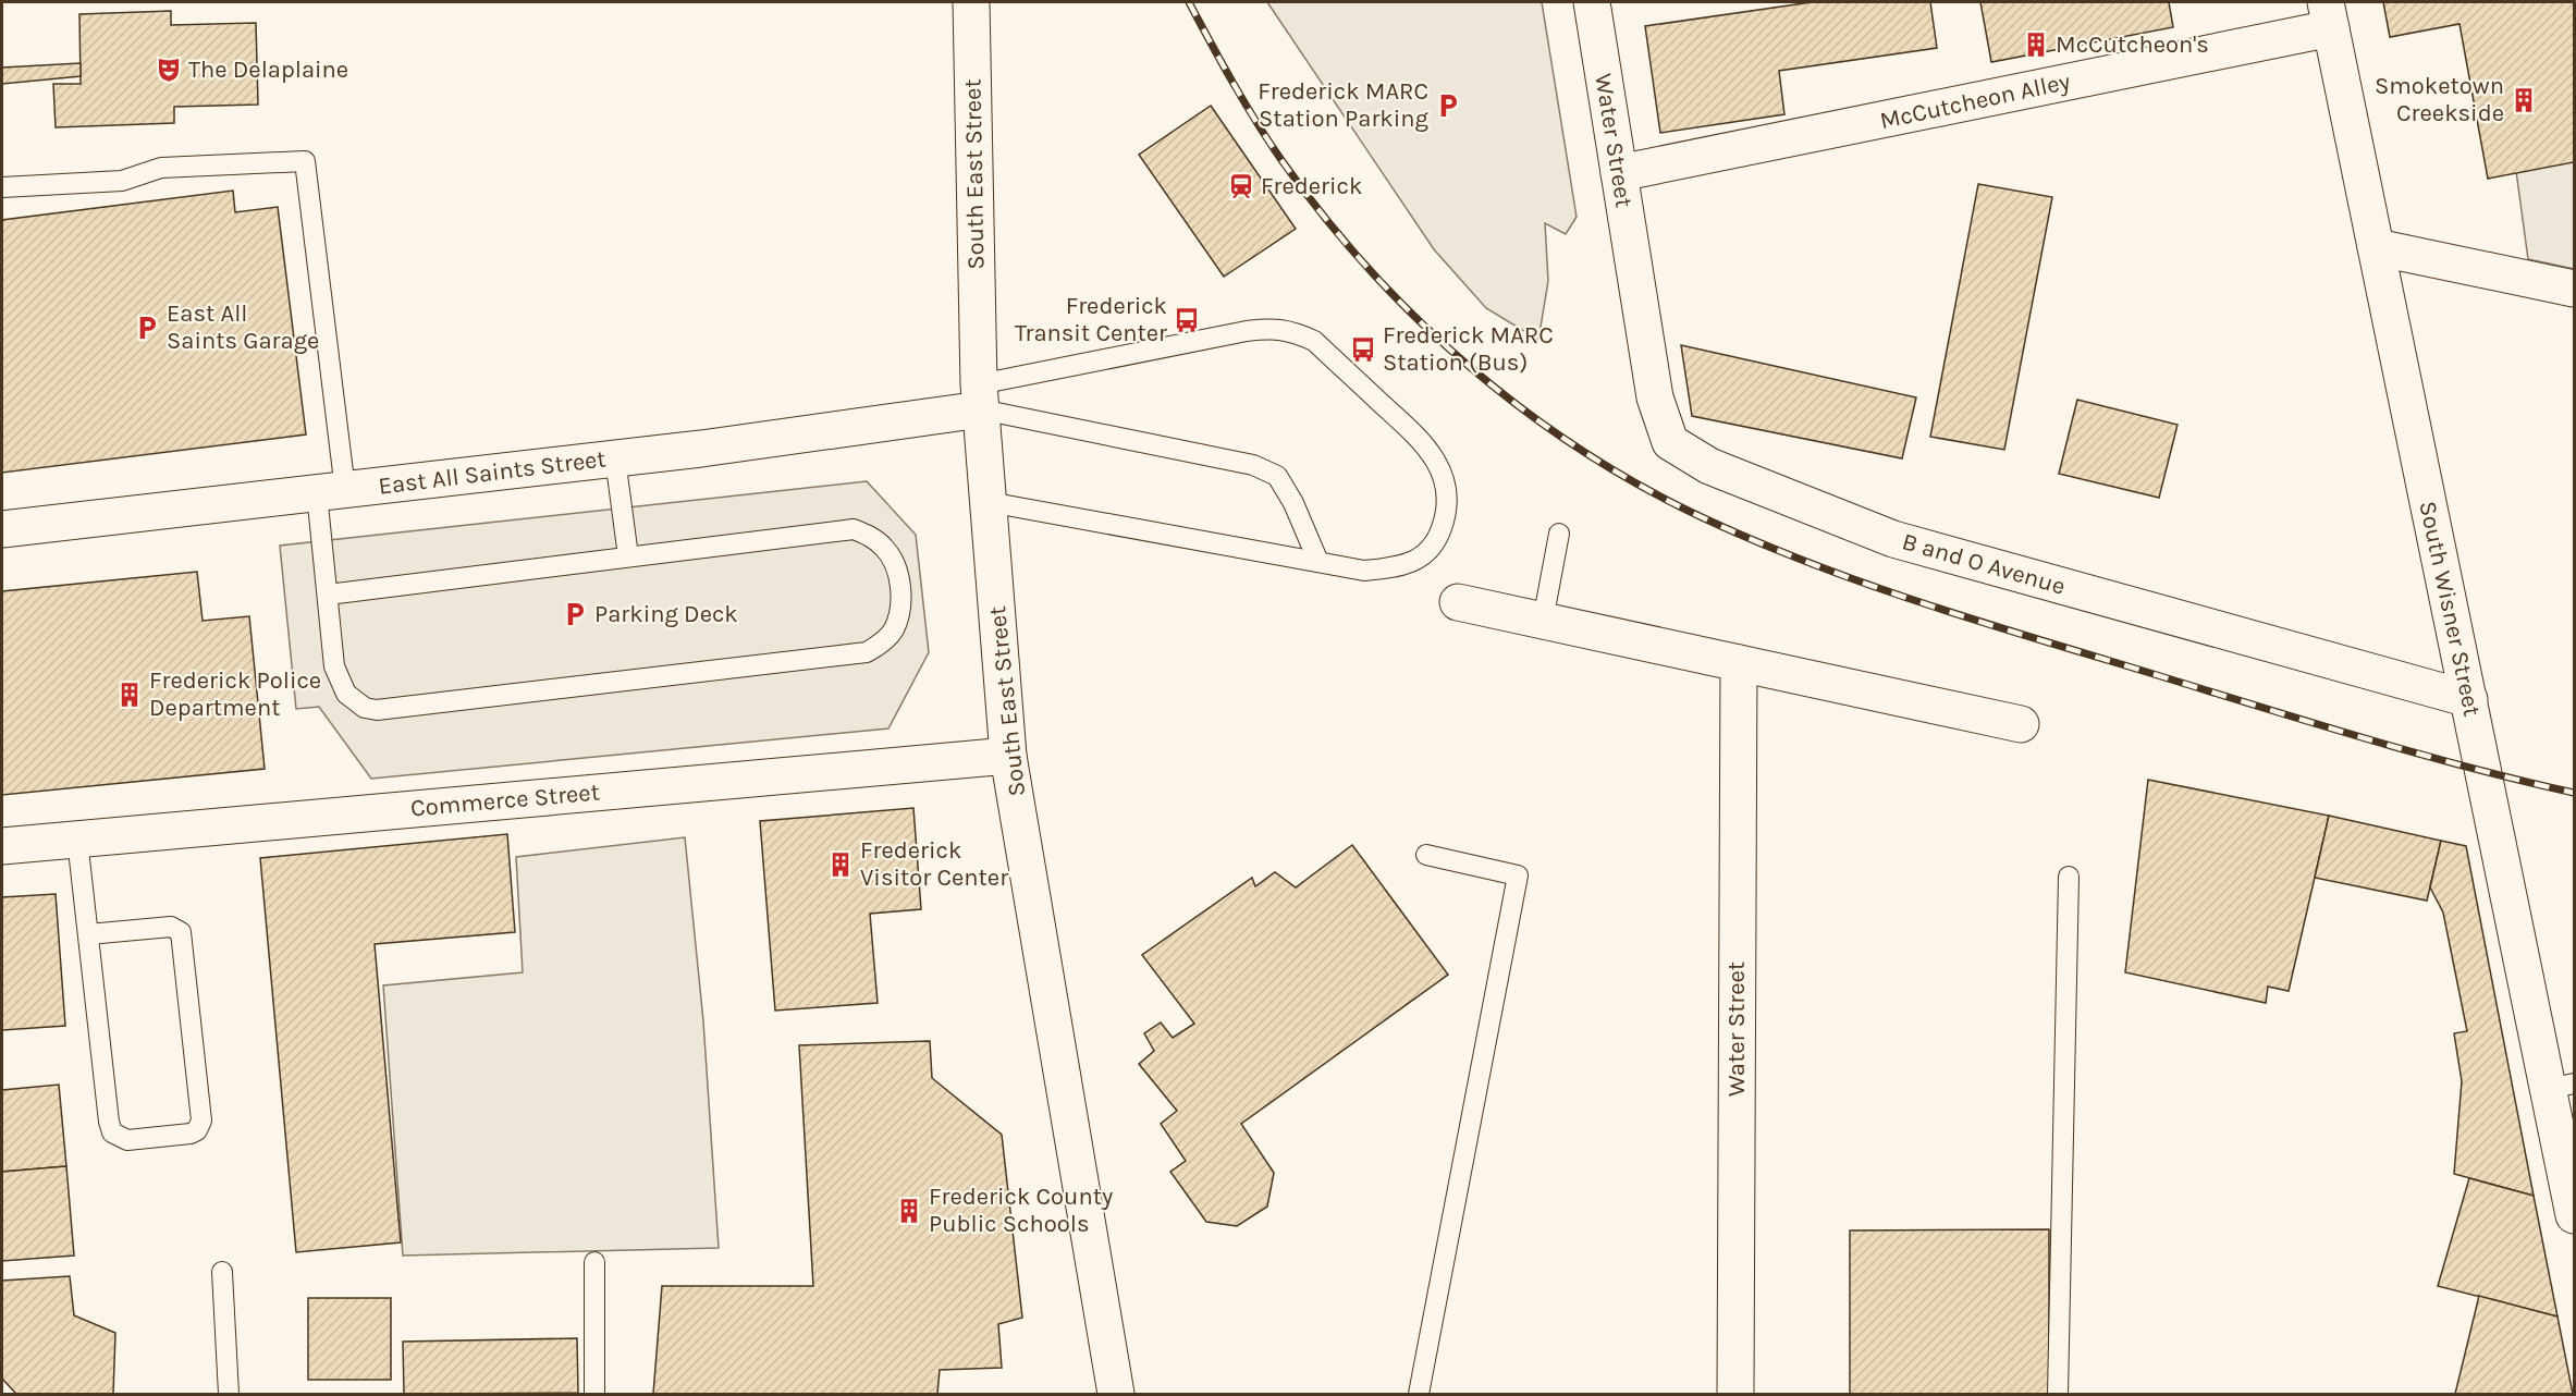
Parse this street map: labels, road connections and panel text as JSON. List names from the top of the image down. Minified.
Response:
{"streets":{"street":["McCutcheon Alley","Water Street","South East Street","East All Saints Street","B and O Avenue","South Wisner Street","Commerce Street"]},"crossings":[["McCutcheon Alley","Water Street"],["McCutcheon Alley","South Wisner Street"],["Water Street","B and O Avenue"],["South East Street","East All Saints Street"],["South East Street","Commerce Street"],["B and O Avenue","South Wisner Street"]],"places":{"building":["McCutcheon's","Smoketown Creekside","Frederick Police Department","Frederick Visitor Center","Frederick County Public Schools"],"theatre":["The Delaplaine"],"parking":["Frederick MARC Station Parking","East All Saints Garage","Parking Deck"],"station":["Frederick"],"bus stop":["Frederick Transit Center","Frederick MARC Station (Bus)"]}}
